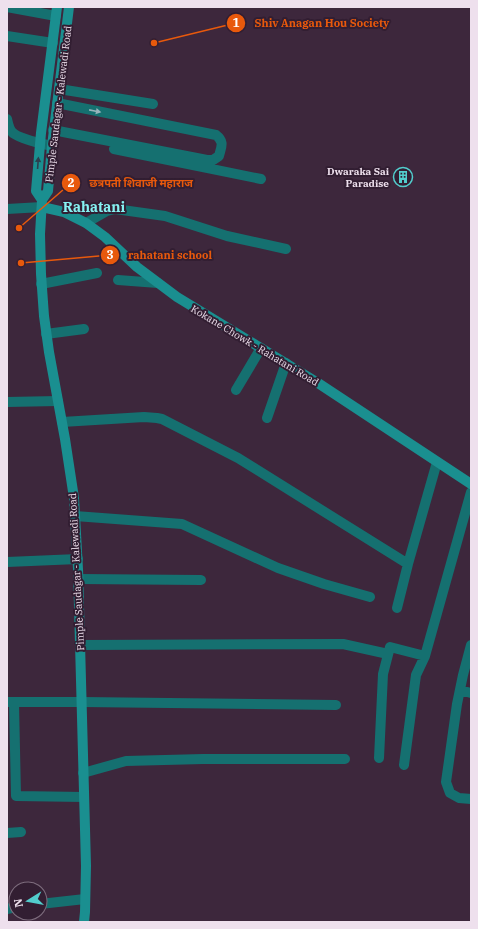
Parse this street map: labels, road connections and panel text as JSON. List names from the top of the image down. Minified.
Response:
{"streets":{"main road":["Pimple Saudagar - Kalewadi Road","Kokane Chowk - Rahatani Road"]},"crossings":[["Pimple Saudagar - Kalewadi Road","Kokane Chowk - Rahatani Road"]],"districts":["Rahatani"],"places":{"other":["Shiv Anagan Hou Society","छत्रपती शिवाजी महाराज","rahatani school"],"building":["Dwaraka Sai Paradise"]},"north":"left"}
